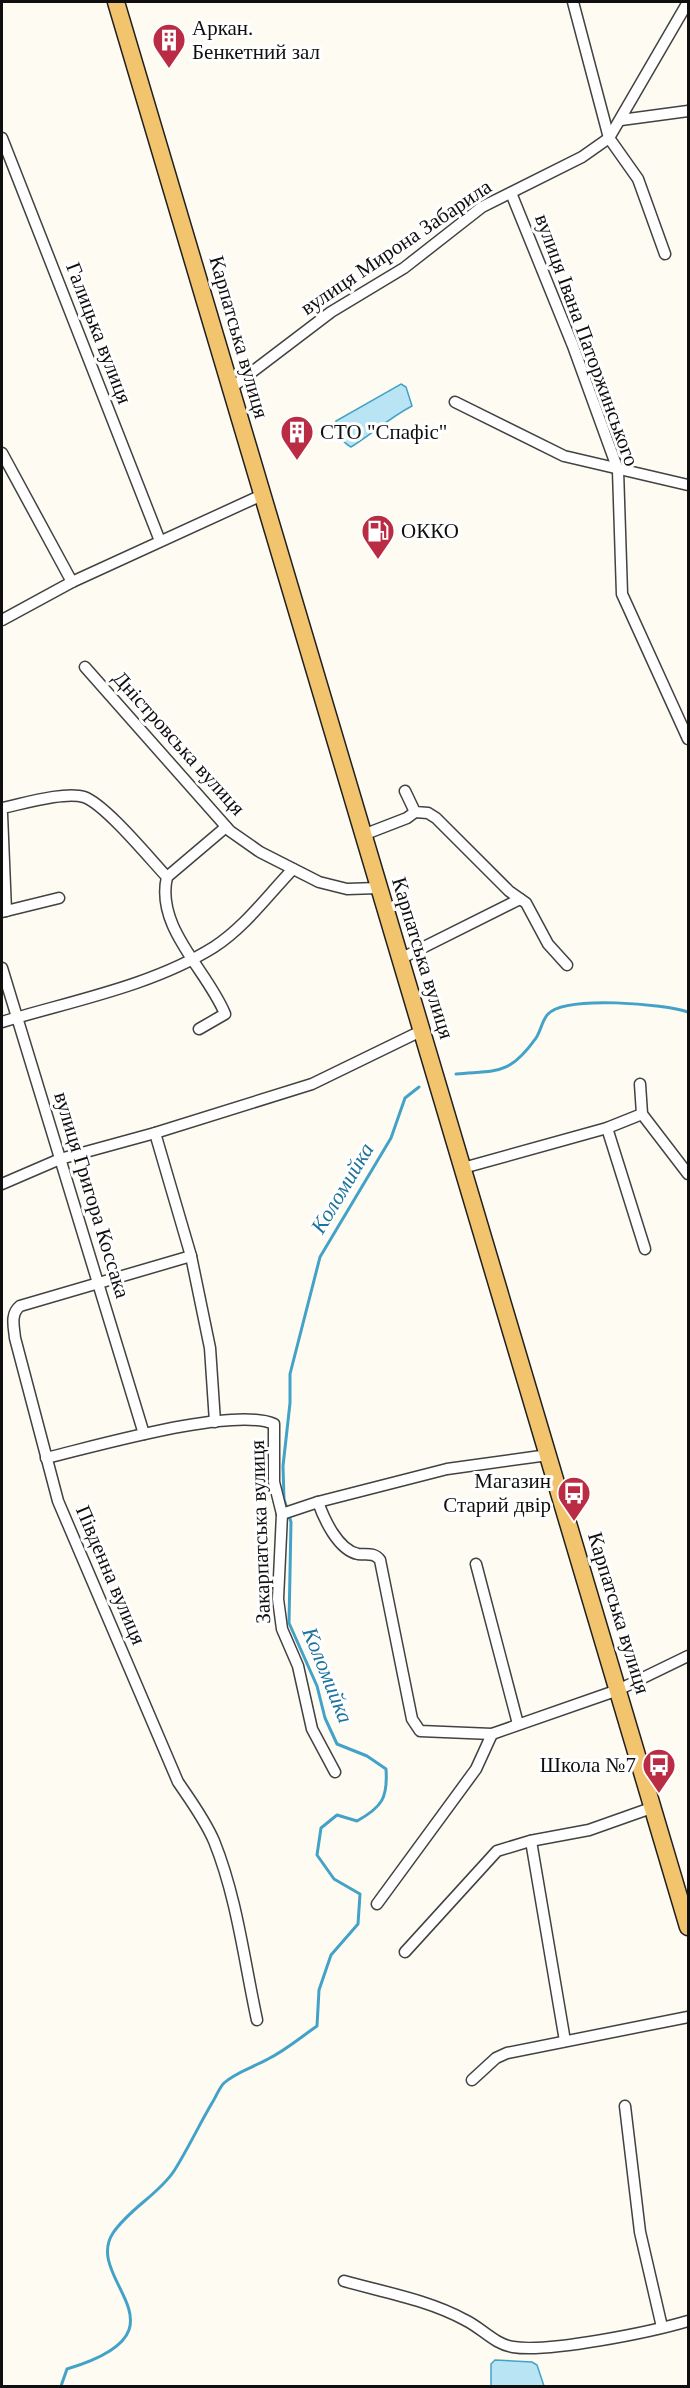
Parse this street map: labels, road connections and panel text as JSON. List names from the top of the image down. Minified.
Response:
{"streets":{"main road":["Карпатська вулиця"],"street":["вулиця Мирона Забарила","Галицька вулиця","вулиця Івана Паторжинського","Дністровська вулиця","вулиця Григора Коссака","Закарпатська вулиця","Південна вулиця"]},"crossings":[["вулиця Мирона Забарила","Карпатська вулиця"],["вулиця Мирона Забарила","вулиця Івана Паторжинського"],["Карпатська вулиця","Дністровська вулиця"],["вулиця Григора Коссака","Південна вулиця"]],"water":["Коломийка"],"places":{"building":["Аркан. Бенкетний зал","СТО \"Спафіс\""],"fuel station":["ОККО"],"bus stop":["Магазин Старий двір","Школа №7"]}}
